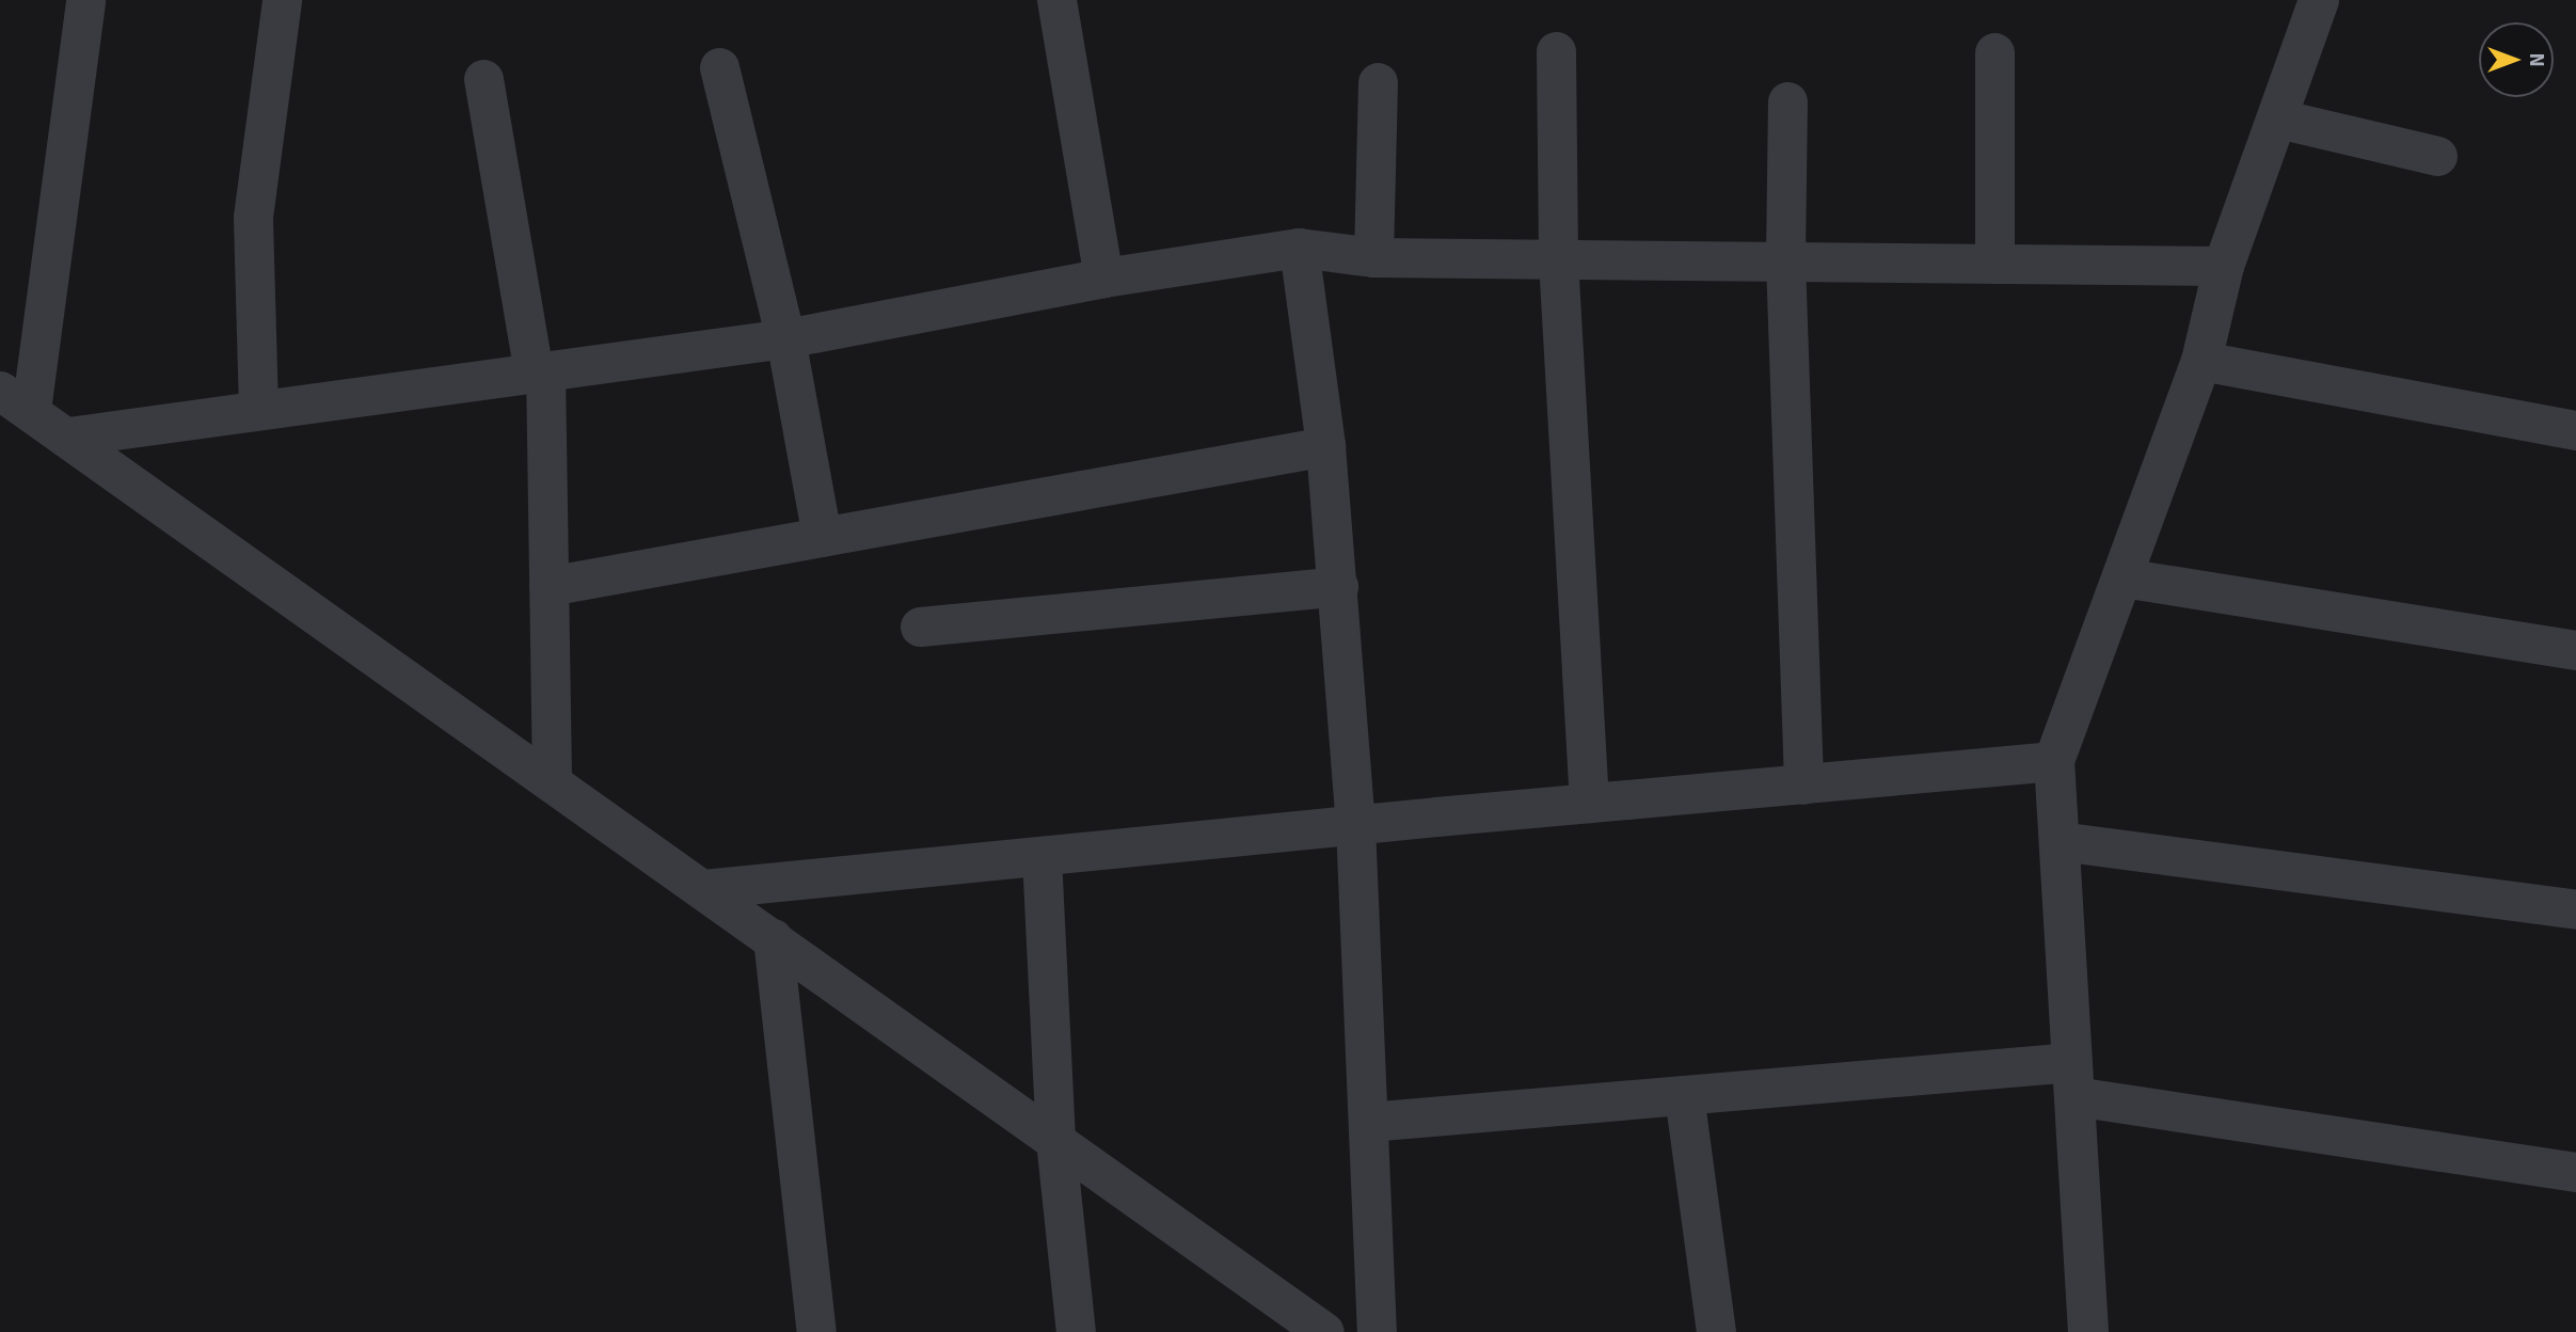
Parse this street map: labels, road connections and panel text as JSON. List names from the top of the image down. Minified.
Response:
{"north":"right"}
